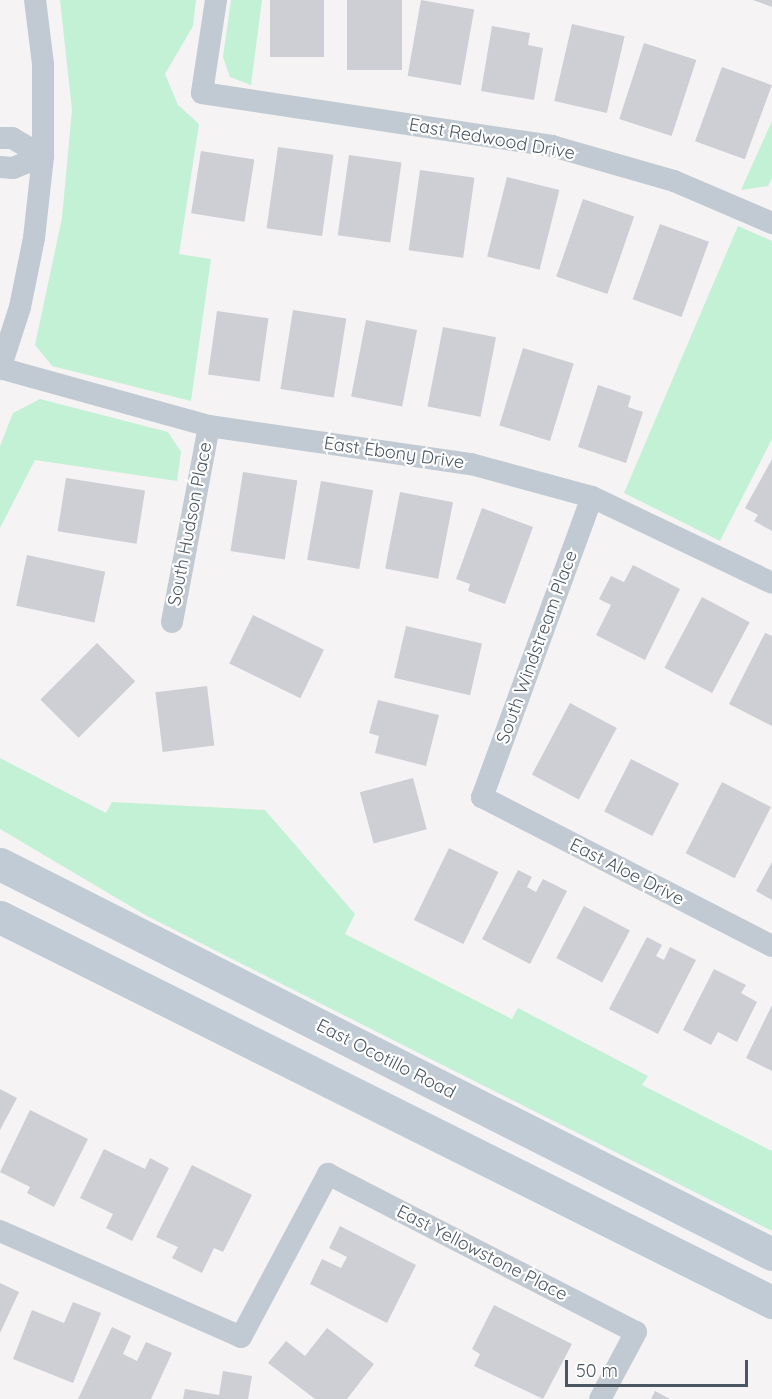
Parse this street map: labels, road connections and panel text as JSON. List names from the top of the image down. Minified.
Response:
{"streets":{"main road":["East Ocotillo Road"],"street":["East Redwood Drive","East Ebony Drive","South Hudson Place","South Windstream Place","East Aloe Drive","East Yellowstone Place"]},"crossings":[["East Ebony Drive","South Hudson Place"],["East Ebony Drive","South Windstream Place"],["South Windstream Place","East Aloe Drive"]],"scale_bar":"50 m"}
